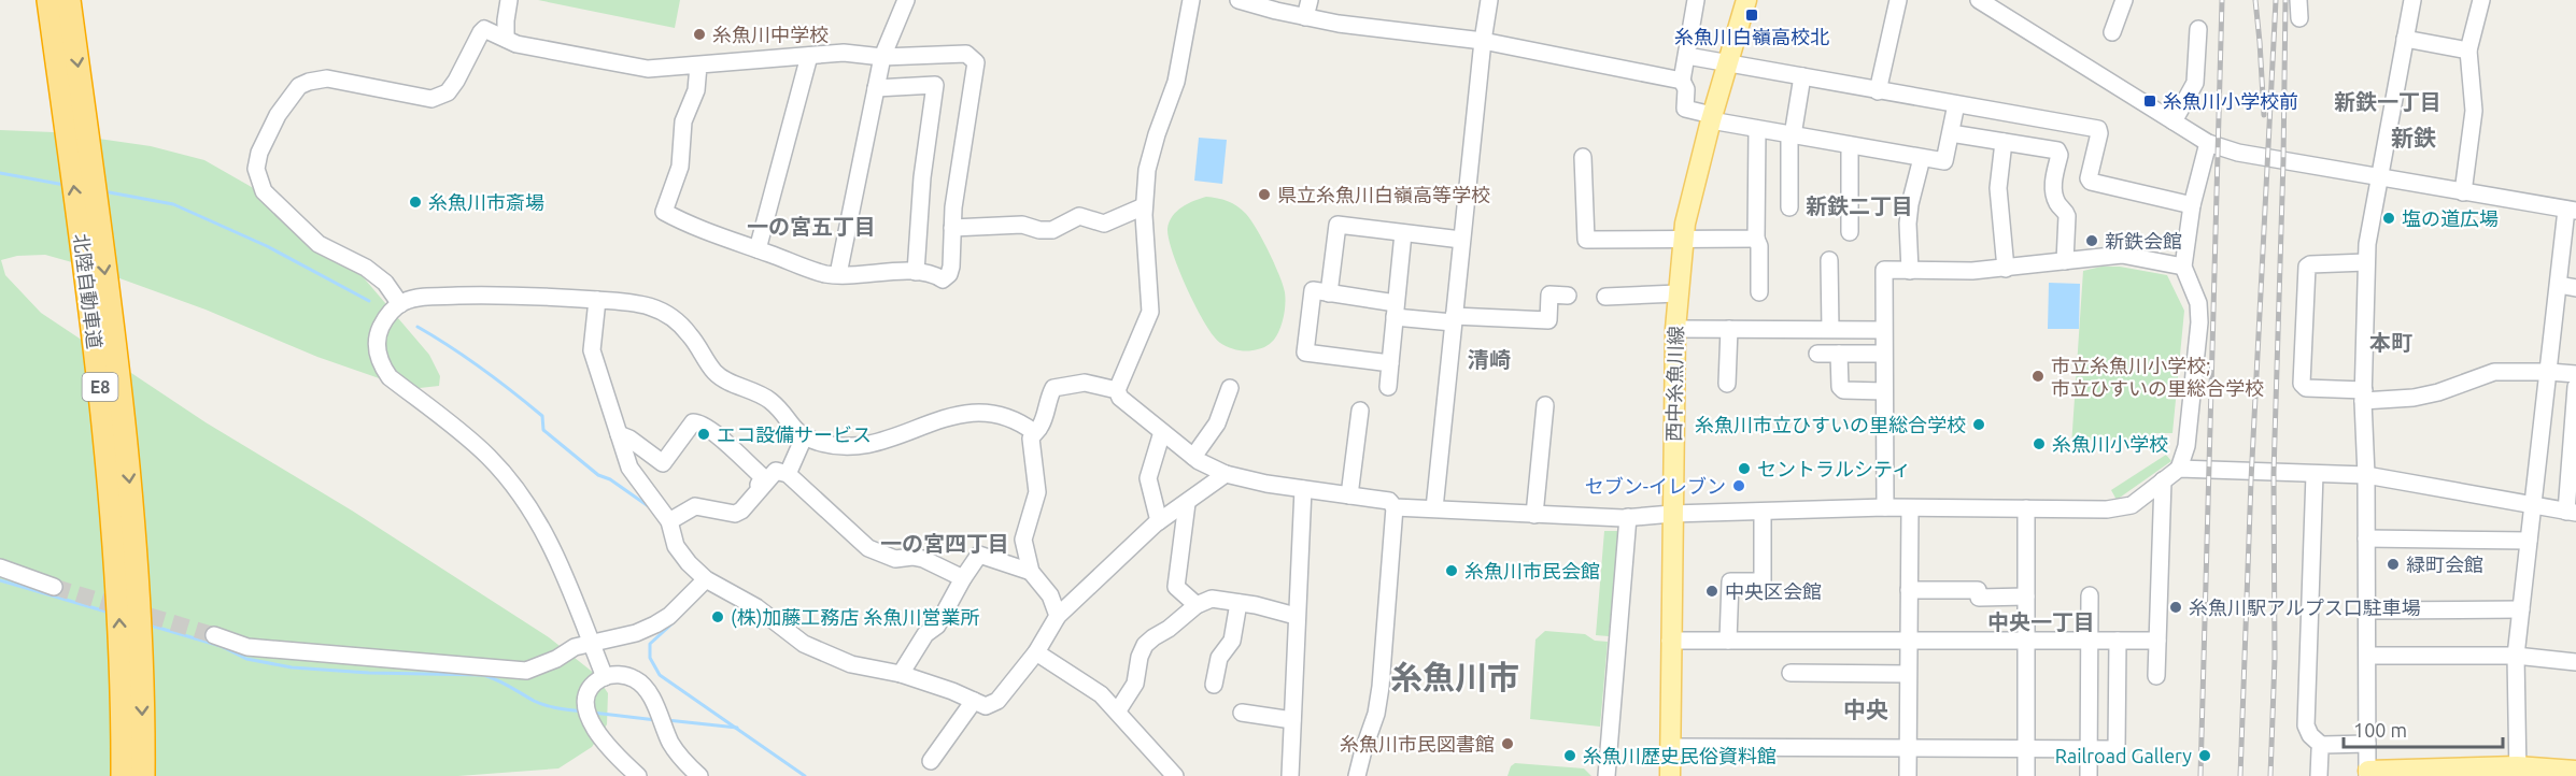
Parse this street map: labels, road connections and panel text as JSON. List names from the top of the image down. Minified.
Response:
{"streets":{"highway":["北陸自動車道","E8"],"main road":["西中糸魚川線"]},"districts":["新鉄一丁目","新鉄","新鉄二丁目","一の宮五丁目","本町","清崎","一の宮四丁目","中央一丁目","糸魚川市","中央"],"places":{"transit":["糸魚川白嶺高校北","糸魚川小学校前"],"other":["糸魚川中学校","県立糸魚川白嶺高等学校","糸魚川市斎場","塩の道広場","新鉄会館","市立糸魚川小学校; 市立ひすいの里総合学校","糸魚川市立ひすいの里総合学校","エコ設備サービス","糸魚川小学校","セントラルシティ","セブン-イレブン","緑町会館","糸魚川市民会館","中央区会館","糸魚川駅アルプス口駐車場","(株)加藤工務店 糸魚川営業所","糸魚川市民図書館","糸魚川歴史民俗資料館","Railroad Gallery"]},"scale_bar":"100 m"}
